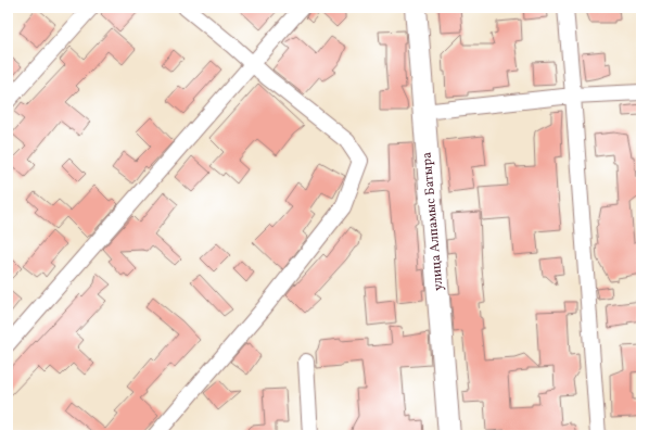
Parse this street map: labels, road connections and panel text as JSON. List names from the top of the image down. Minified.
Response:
{"streets":{"street":["улица Алпамыс Батыра"]}}
